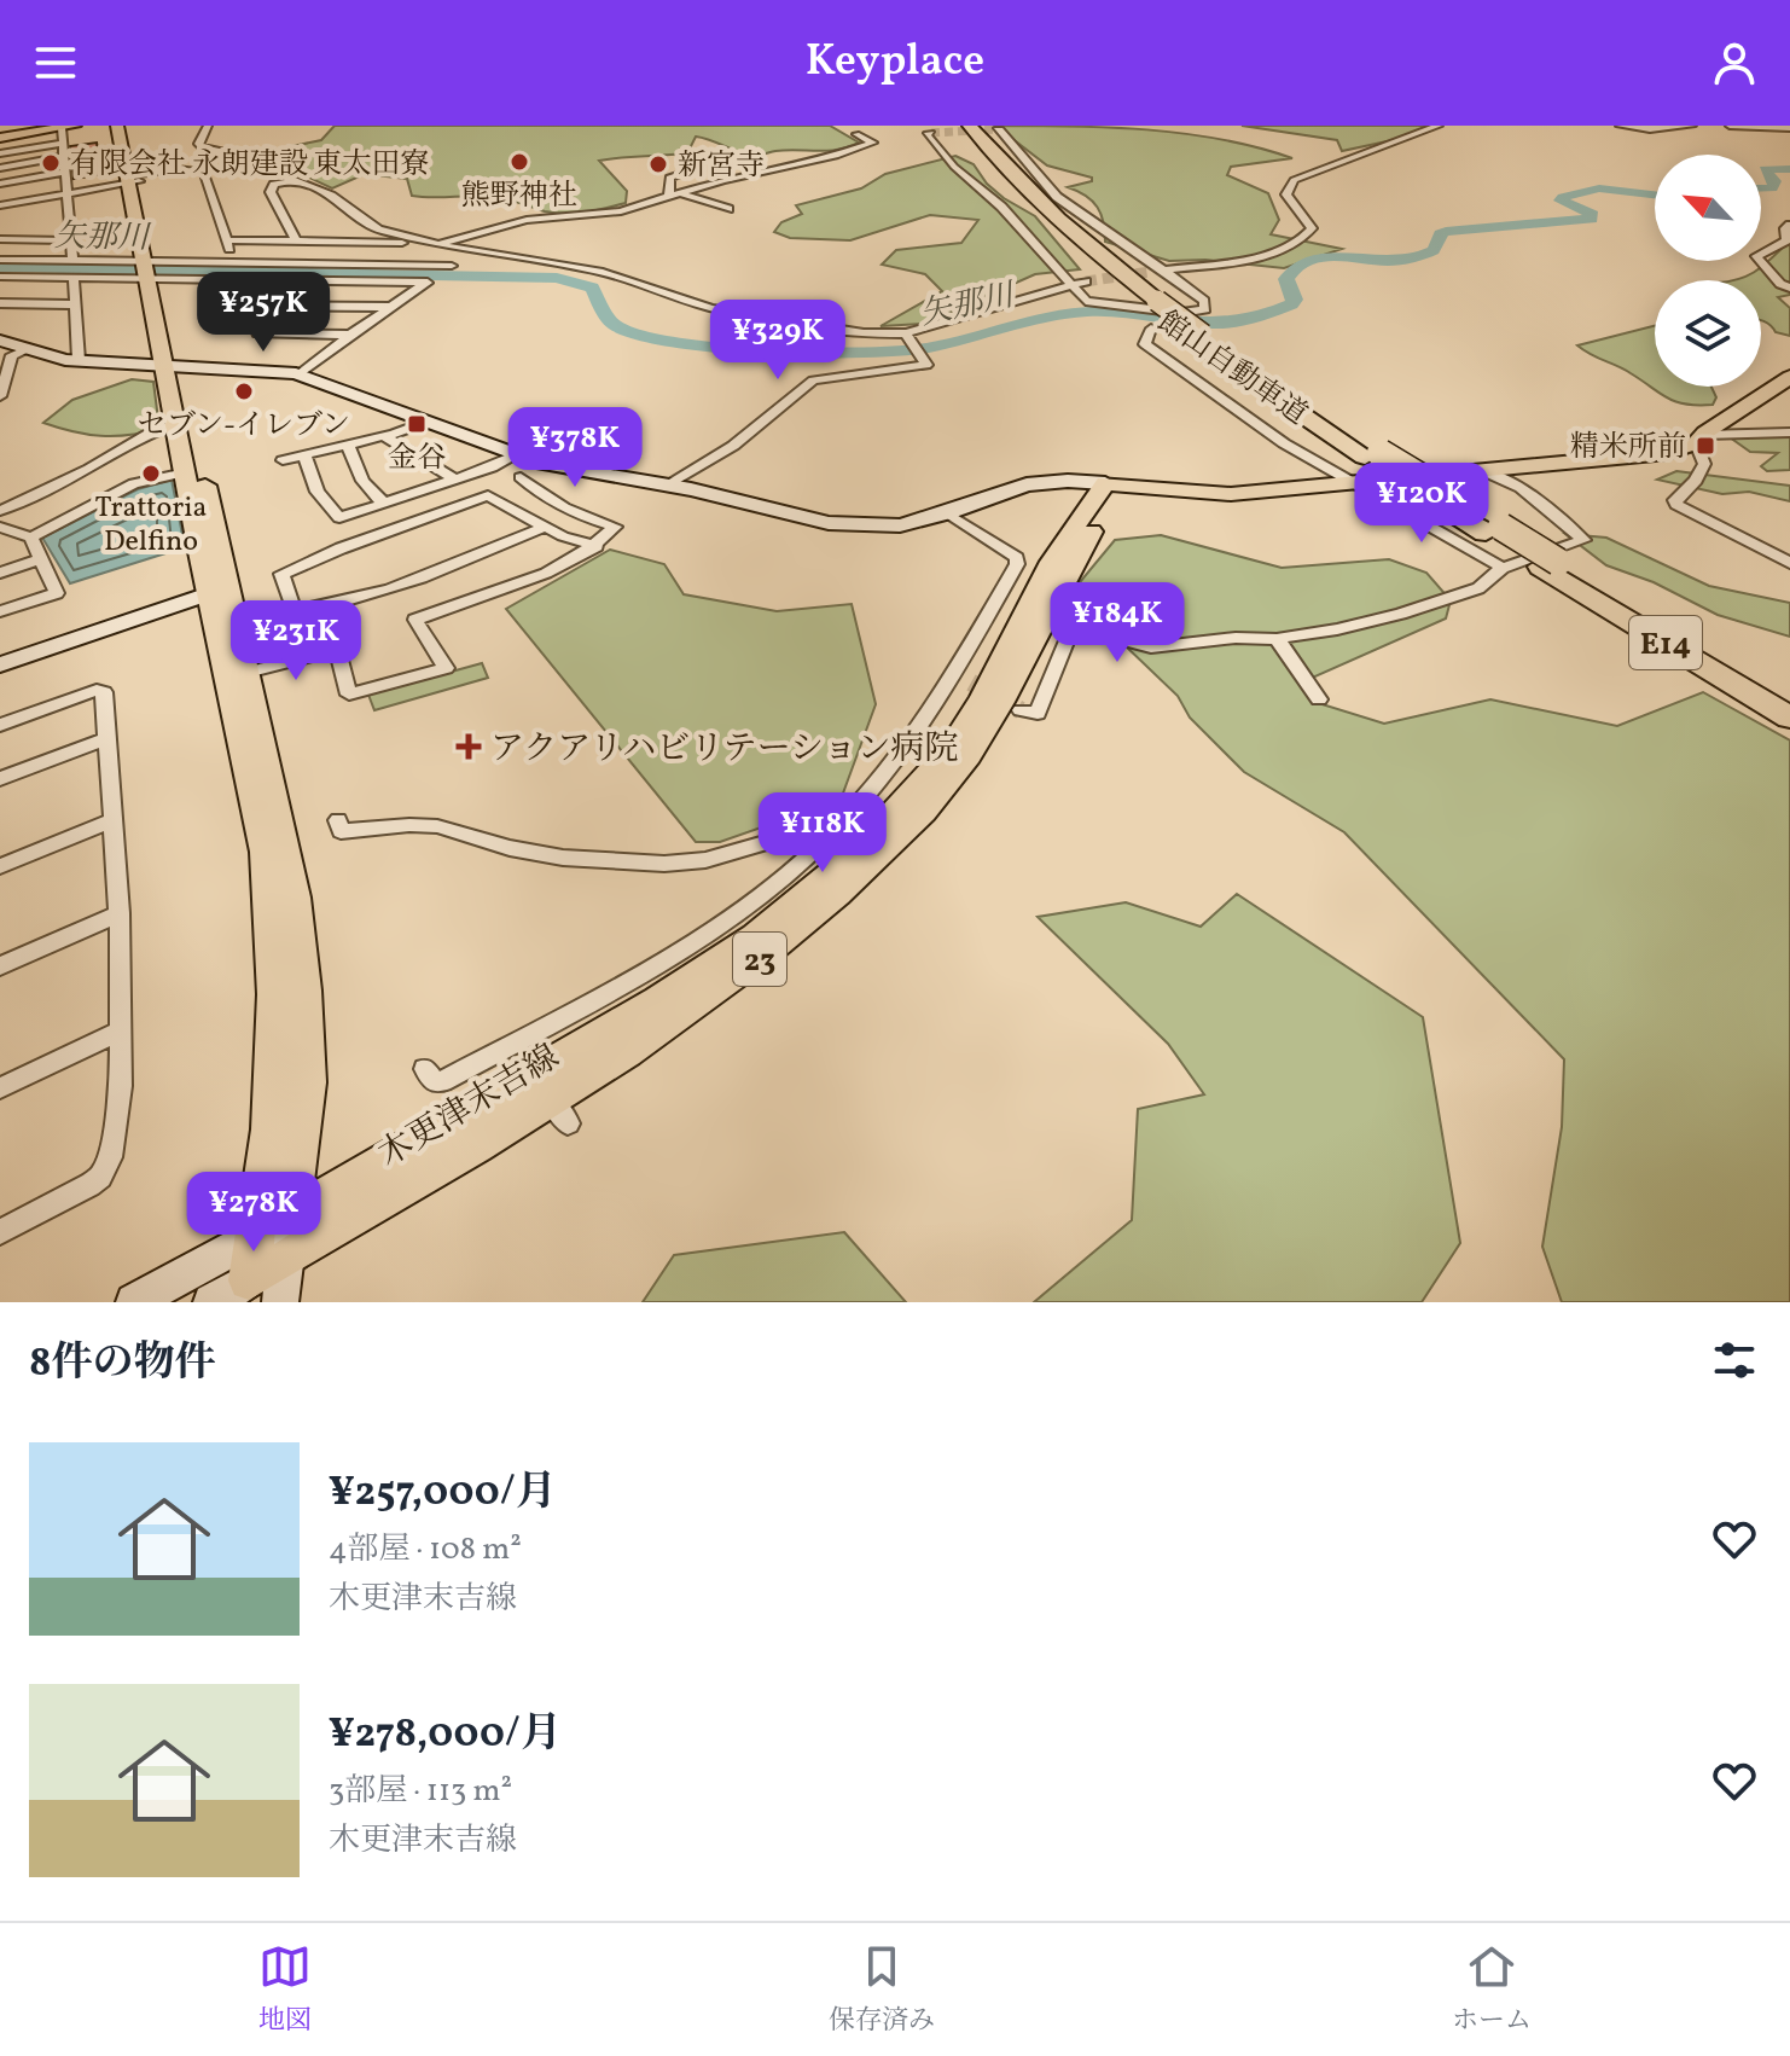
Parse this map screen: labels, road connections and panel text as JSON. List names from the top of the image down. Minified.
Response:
{"streets":{"highway":["館山自動車道","E14"],"main road":["23","木更津末吉線"]},"water":["矢那川"],"places":{"other":["熊野神社","有限会社 永朗建設 東太田寮","新宮寺","セブン-イレブン","Trattoria Delfino"],"transit":["金谷","精米所前"],"health":["アクアリハビリテーション病院"]},"north":"top left","page":{"header":"Keyplace","price":["¥257K","¥329K","¥378K","¥120K","¥184K","¥231K","¥118K","¥278K"],"heading":"8件の物件","list":[{"name":"¥257,000/月","note":"4部屋 · 108 m² · 木更津末吉線"},{"name":"¥278,000/月","note":"3部屋 · 113 m² · 木更津末吉線"}],"tabs":["地図","保存済み","ホーム"]}}
